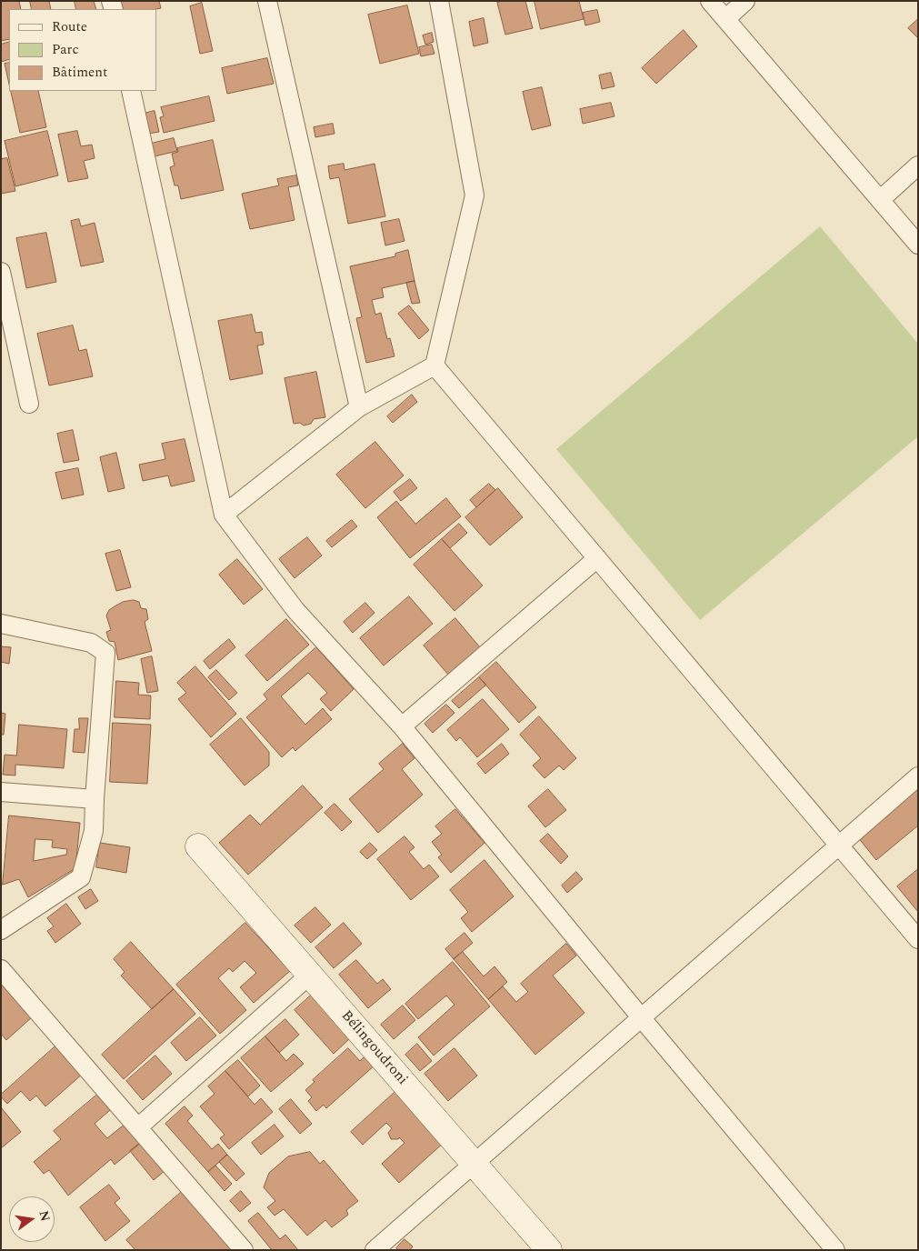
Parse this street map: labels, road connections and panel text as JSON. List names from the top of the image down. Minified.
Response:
{"streets":{"street":["Bélingoudroni"]},"legend":["Route","Parc","Bâtiment"],"north":"right"}
